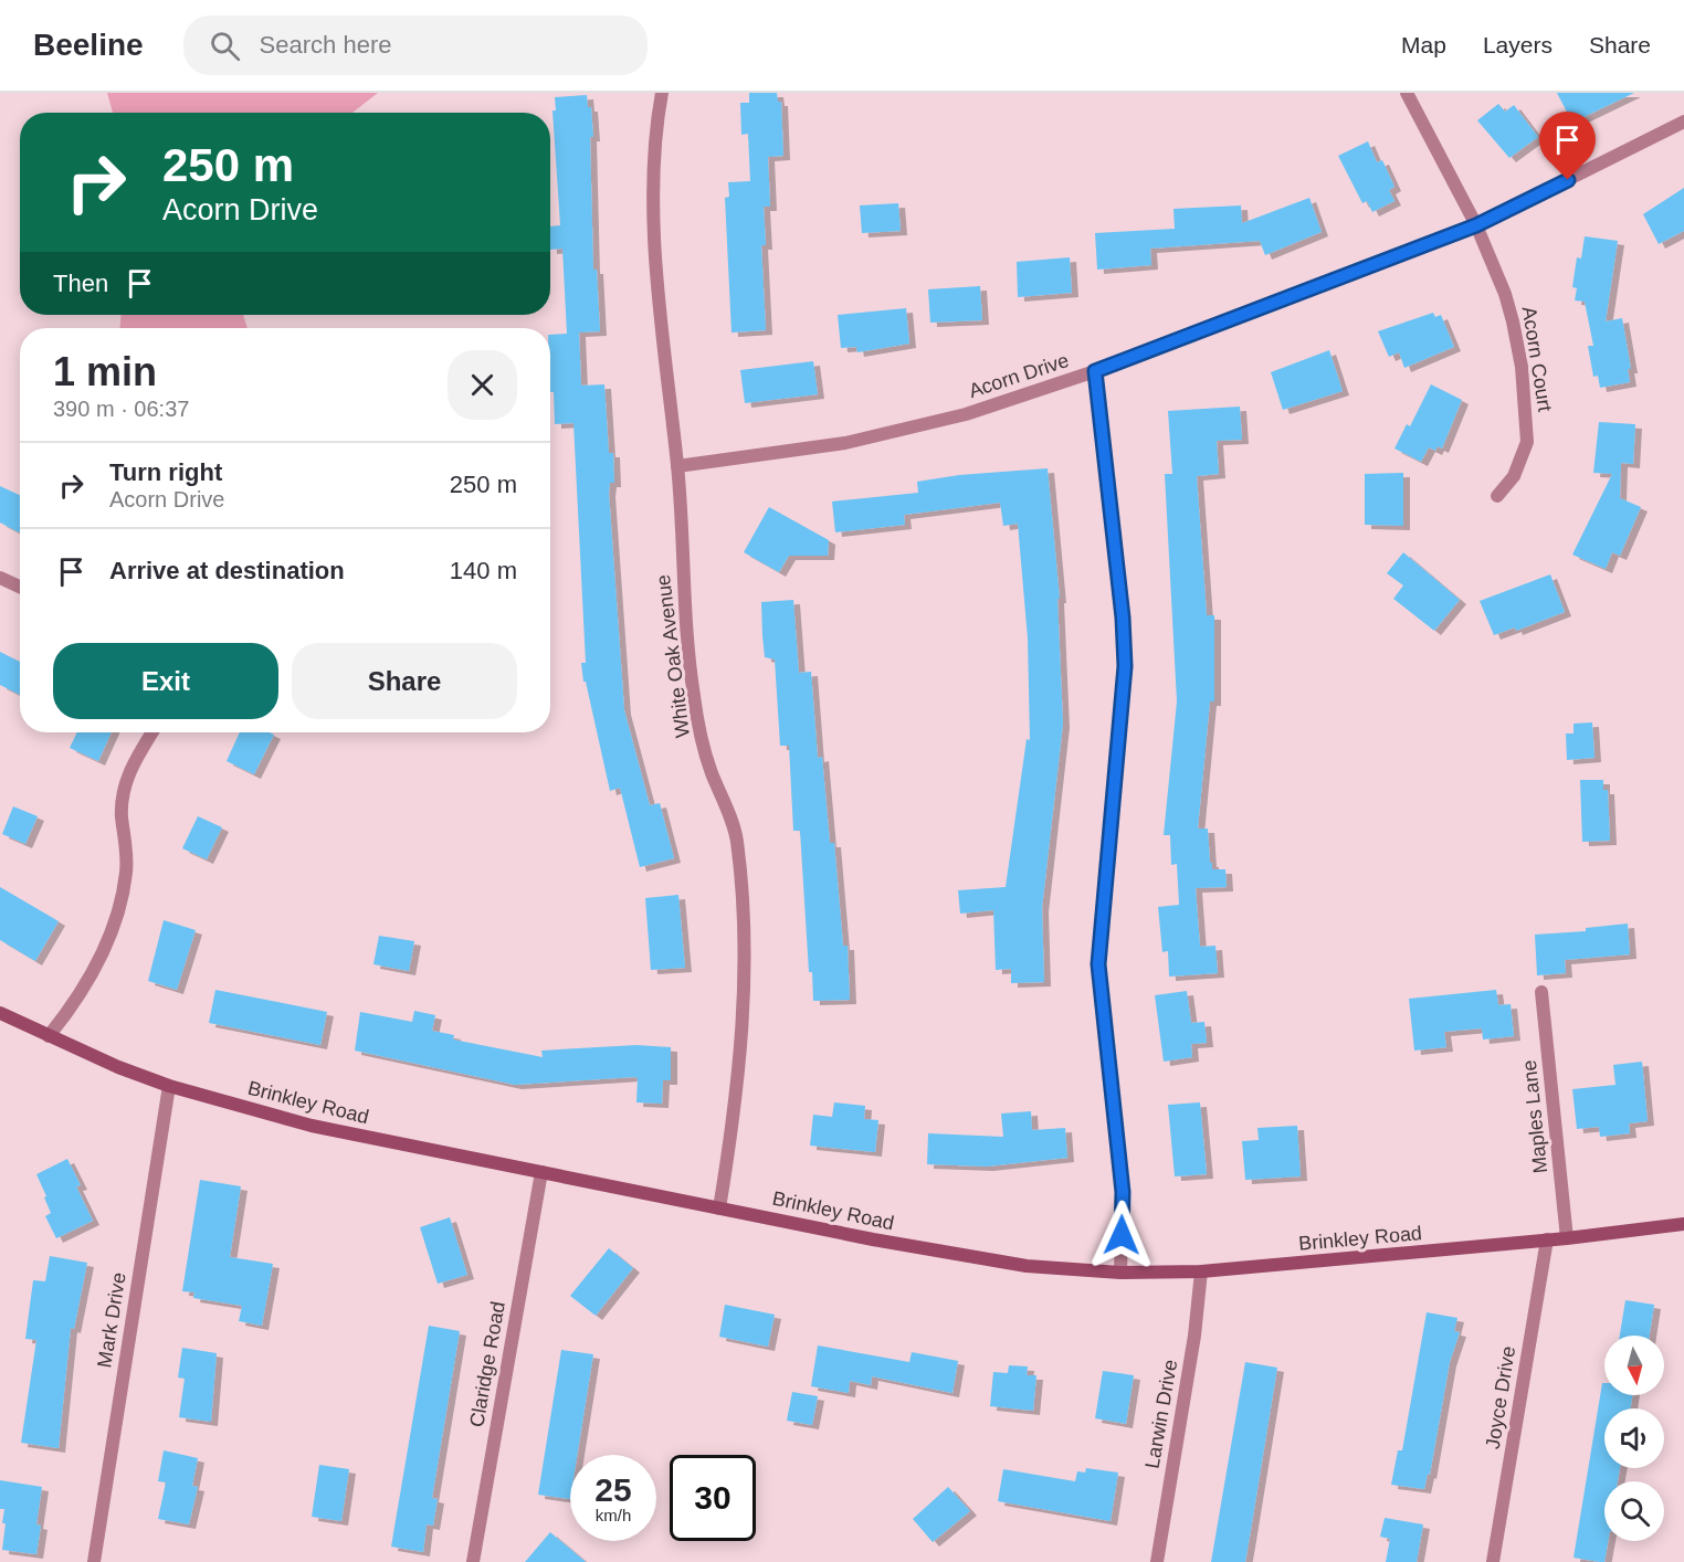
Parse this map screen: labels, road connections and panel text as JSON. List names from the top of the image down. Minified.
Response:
{"streets":{"main road":["Brinkley Road"],"street":["Acorn Court","Acorn Drive","White Oak Avenue","Maples Lane","Mark Drive","Claridge Road","Joyce Drive","Larwin Drive"]},"crossings":[["Acorn Court","Acorn Drive"],["Acorn Drive","White Oak Avenue"],["White Oak Avenue","Brinkley Road"],["Brinkley Road","Maples Lane"],["Brinkley Road","Mark Drive"],["Brinkley Road","Claridge Road"],["Brinkley Road","Joyce Drive"],["Brinkley Road","Larwin Drive"]],"north":"bottom","page":{"header":"Beeline","search":"Search here","nav":["Map","Layers","Share"],"turn":["250 m","Acorn Drive"],"then":"Then","heading":["1 min","390 m · 06:37"],"list":[{"name":"Turn right","note":"Acorn Drive","value":"250 m"},{"name":"Arrive at destination","value":"140 m"}],"buttons":["Exit","Share"],"speed":"25 km/h","limit":"30"}}
